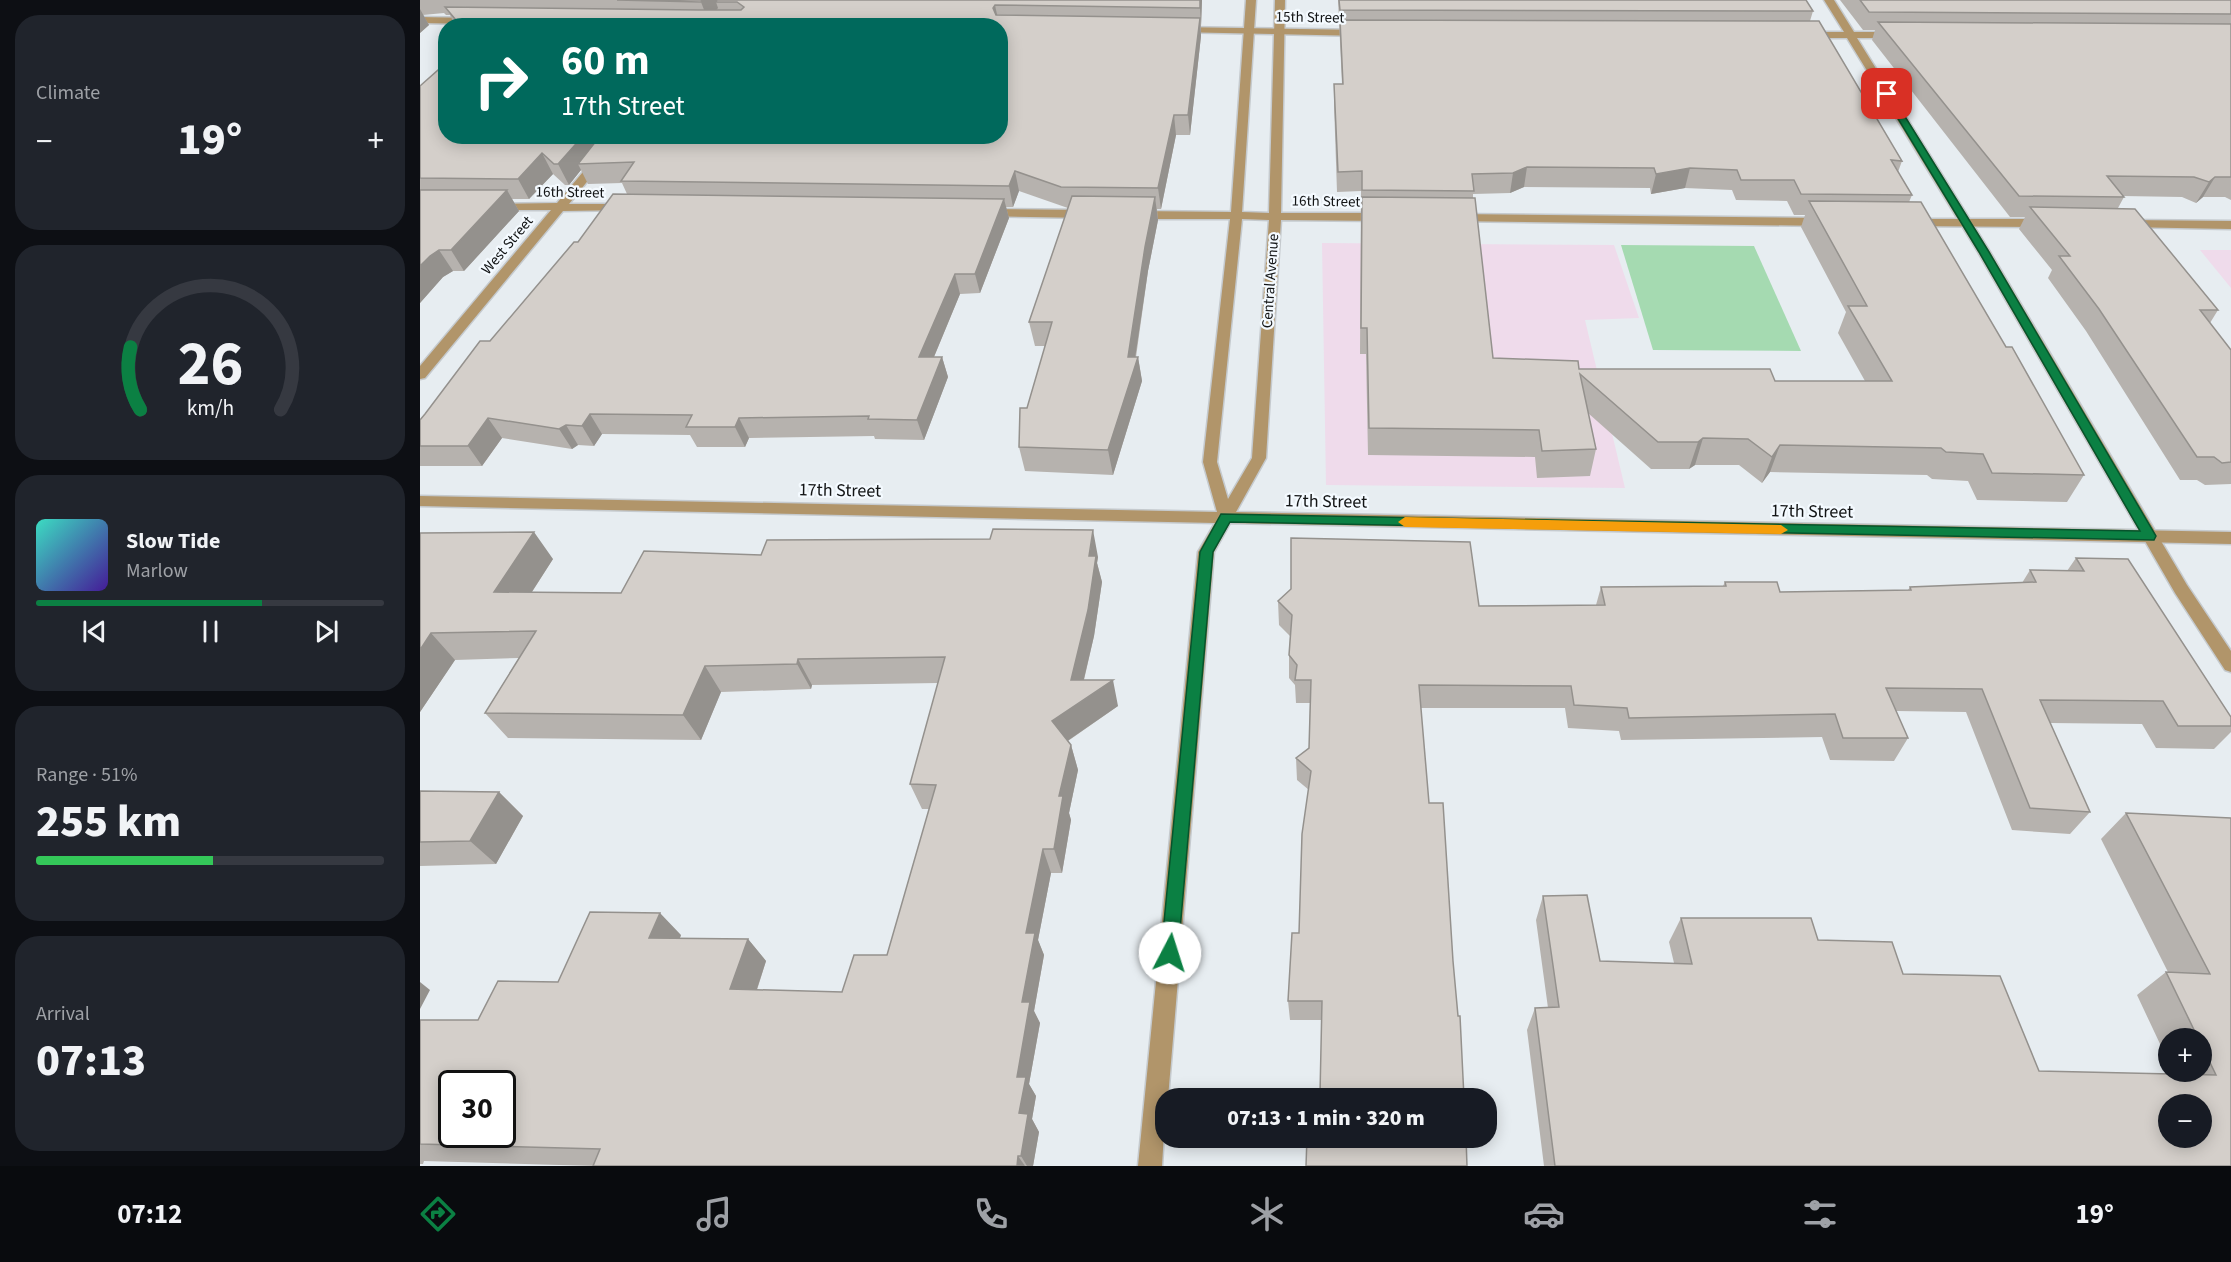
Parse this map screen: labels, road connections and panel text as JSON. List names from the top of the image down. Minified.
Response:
{"streets":{"street":["15th Street","16th Street","West Street","Central Avenue","17th Street"]},"crossings":[["15th Street","Central Avenue"],["16th Street","West Street"],["16th Street","Central Avenue"],["Central Avenue","17th Street"]],"page":{"tile":["Climate",["Range · 51%","255 km"],["Arrival","07:13"]],"turn":["60 m","17th Street"],"heat":["−","19°","+"],"song":["Slow Tide","Marlow"],"map_buttons":["+","−"],"limit":"30","trip":"07:13 · 1 min · 320 m","tabs":["07:12","19°"],"gauge":["26","km/h"]}}
